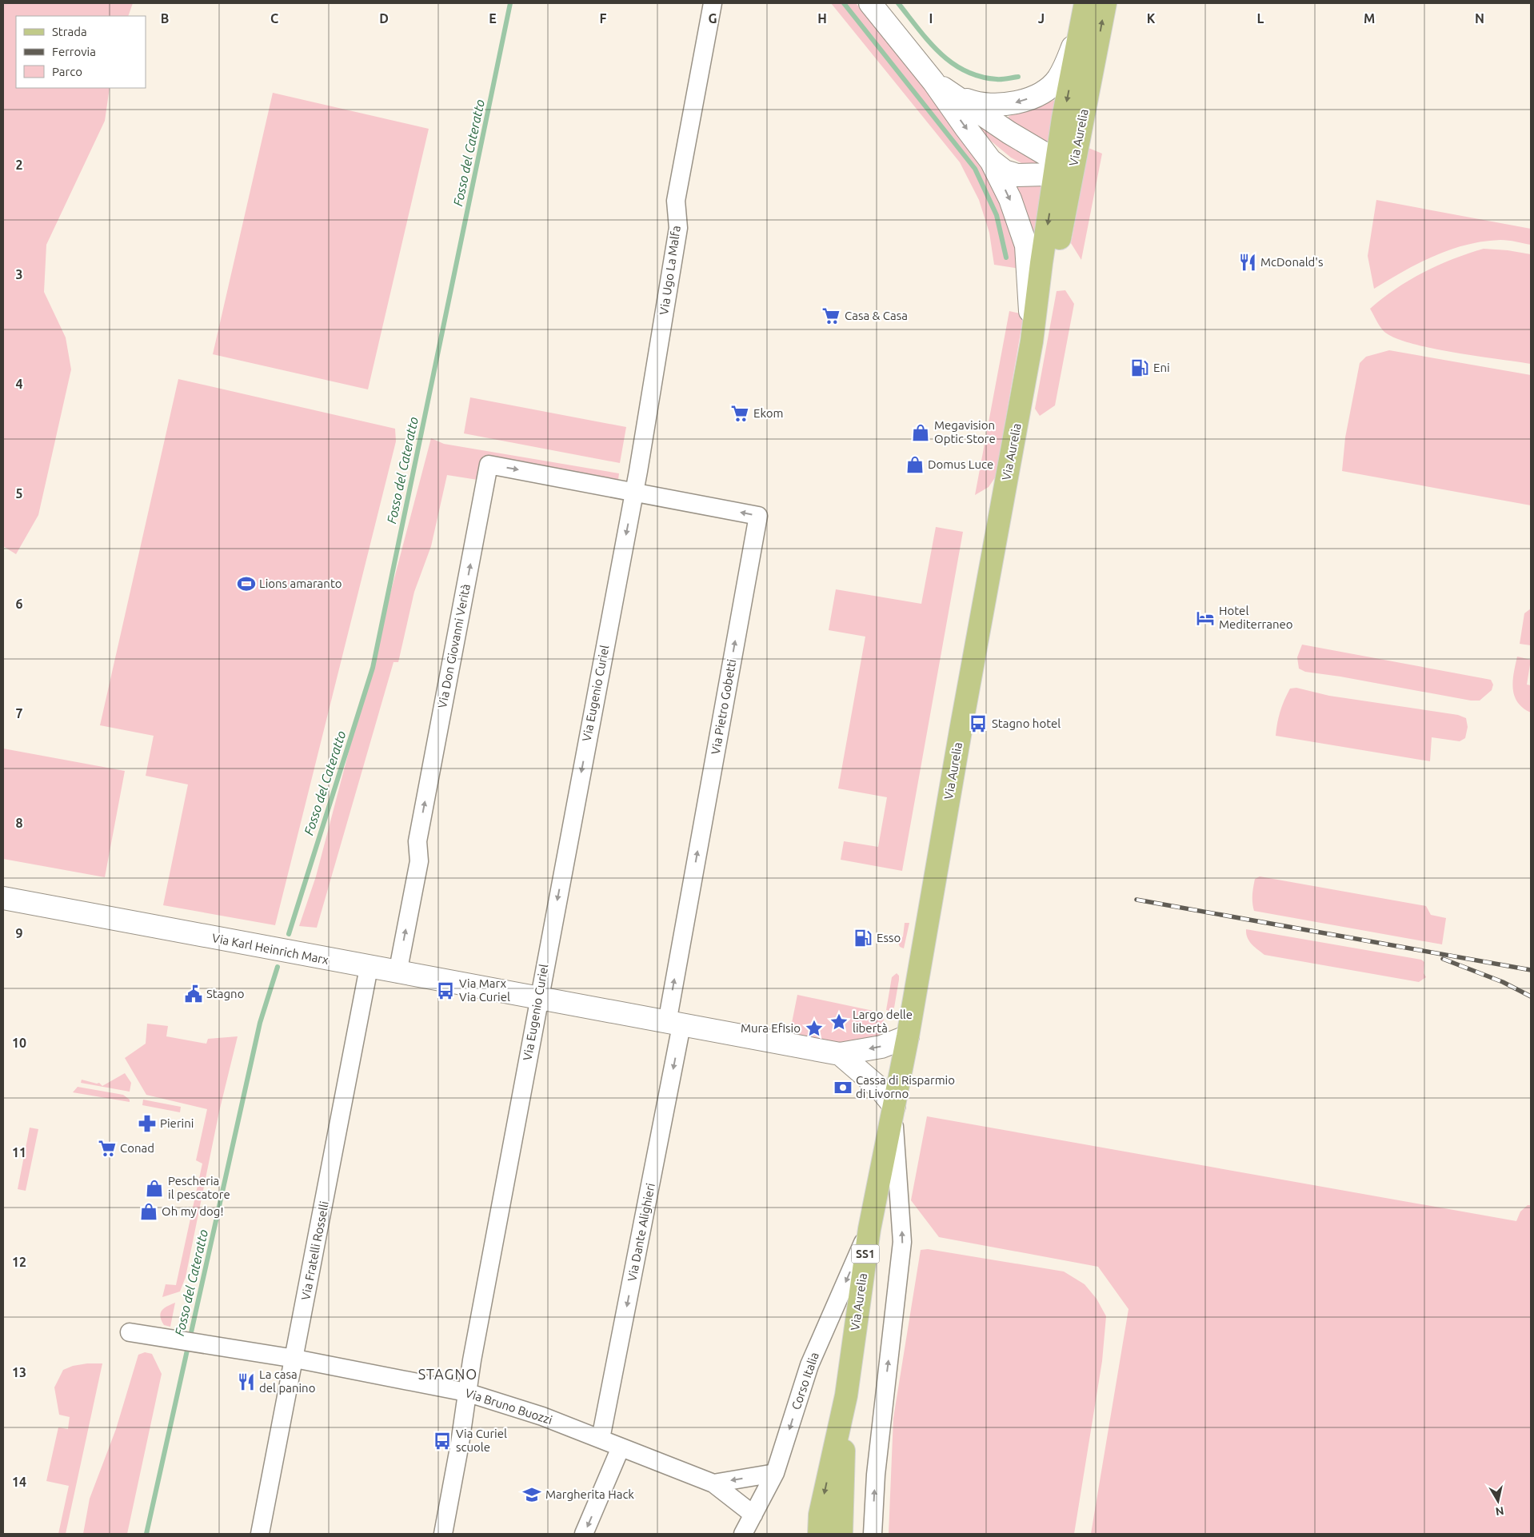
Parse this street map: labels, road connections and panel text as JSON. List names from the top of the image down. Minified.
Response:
{"streets":{"main road":["Via Aurelia","SS1"],"street":["Via Ugo La Malfa","Via Don Giovanni Verità","Via Eugenio Curiel","Via Pietro Gobetti","Via Karl Heinrich Marx","Via Dante Alighieri","Via Fratelli Rosselli","Corso Italia","Via Bruno Buozzi"]},"crossings":[["Via Aurelia","Corso Italia"],["Via Ugo La Malfa","Via Don Giovanni Verità"],["Via Ugo La Malfa","Via Eugenio Curiel"],["Via Ugo La Malfa","Via Pietro Gobetti"],["Via Don Giovanni Verità","Via Eugenio Curiel"],["Via Don Giovanni Verità","Via Pietro Gobetti"],["Via Don Giovanni Verità","Via Karl Heinrich Marx"],["Via Eugenio Curiel","Via Pietro Gobetti"],["Via Eugenio Curiel","Via Karl Heinrich Marx"],["Via Eugenio Curiel","Via Bruno Buozzi"],["Via Pietro Gobetti","Via Karl Heinrich Marx"],["Via Pietro Gobetti","Via Dante Alighieri"],["Via Karl Heinrich Marx","Via Dante Alighieri"],["Via Karl Heinrich Marx","Via Fratelli Rosselli"],["Via Dante Alighieri","Via Bruno Buozzi"],["Via Fratelli Rosselli","Via Bruno Buozzi"],["Corso Italia","Via Bruno Buozzi"]],"one_way":["Via Don Giovanni Verità","Via Eugenio Curiel","Via Pietro Gobetti","Via Dante Alighieri"],"districts":["STAGNO"],"water":["Fosso del Cateratto"],"places":{"restaurant":["McDonald's","La casa del panino"],"supermarket":["Casa & Casa","Ekom","Conad"],"fuel station":["Eni","Esso"],"shop":["Megavision Optic Store","Domus Luce","Pescheria il pescatore","Oh my dog!"],"sports":["Lions amaranto"],"hotel":["Hotel Mediterraneo"],"bus stop":["Stagno hotel","Via Marx Via Curiel","Via Curiel scuole"],"public building":["Stagno"],"place":["Largo delle libertà","Mura Efisio"],"bank":["Cassa di Risparmio di Livorno"],"pharmacy":["Pierini"],"school or university":["Margherita Hack"]},"legend":["Strada","Ferrovia","Parco"],"north":"bottom","grid":{"columns":["B","C","D","E","F","G","H","I","J","K","L","M","N"],"rows":["2","3","4","5","6","7","8","9","10","11","12","13","14"]}}
